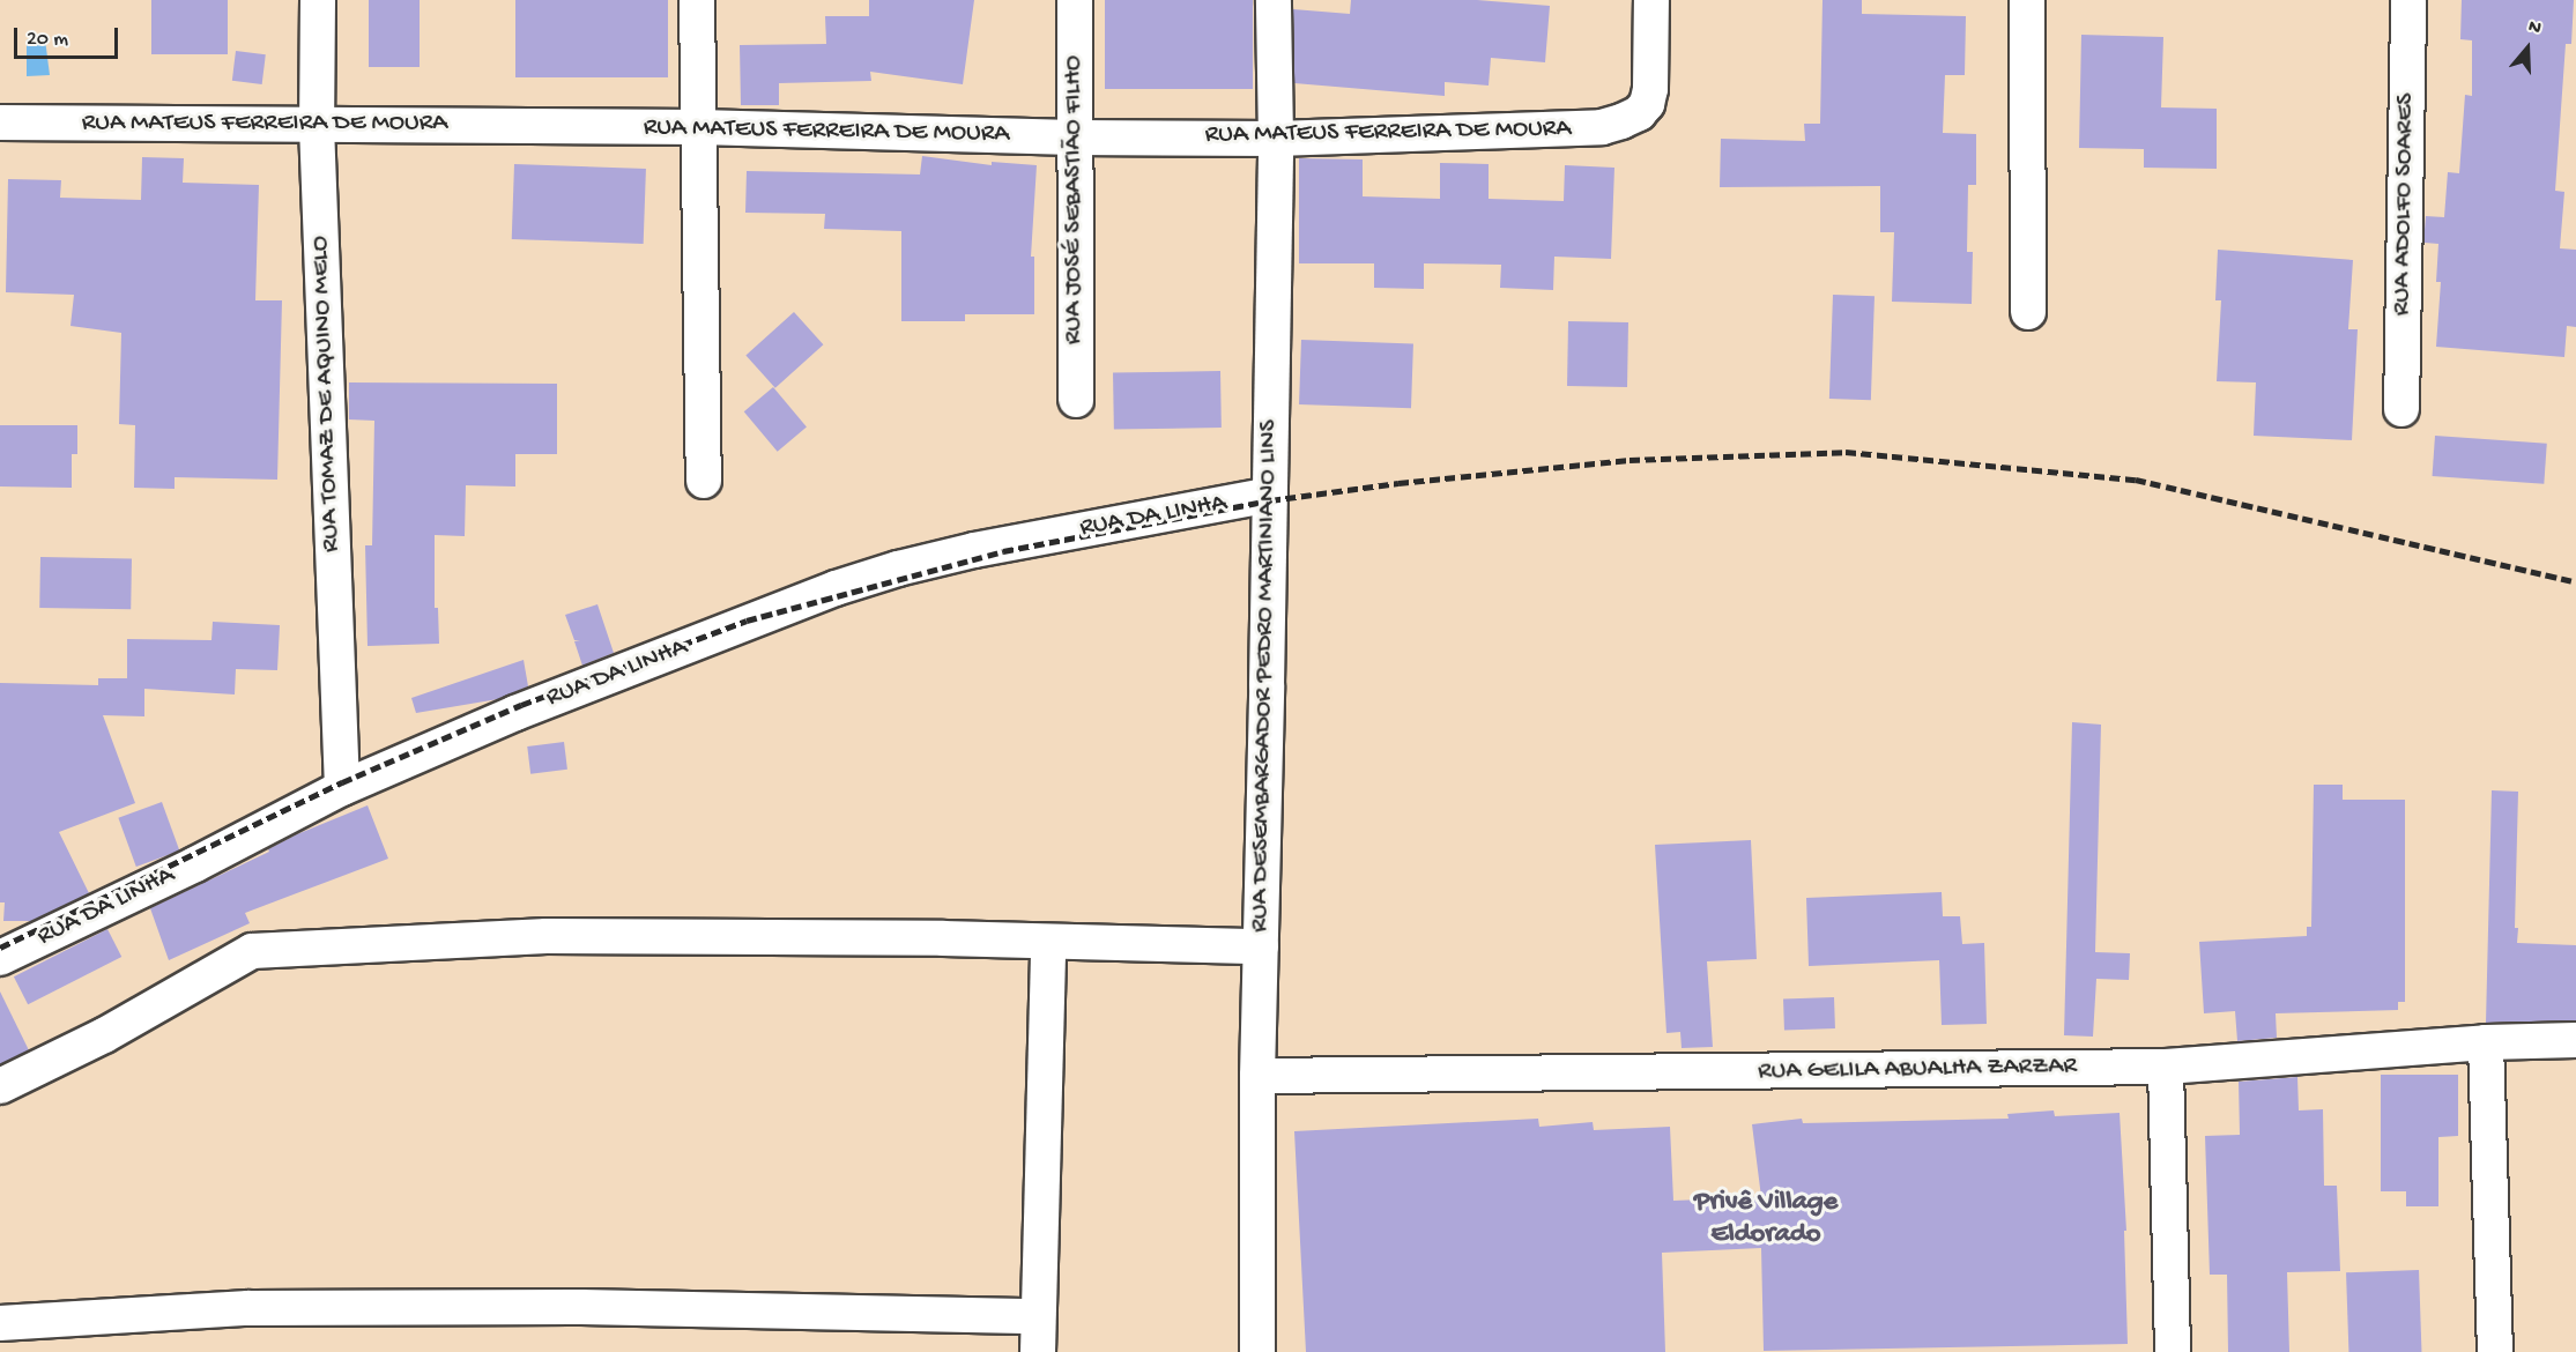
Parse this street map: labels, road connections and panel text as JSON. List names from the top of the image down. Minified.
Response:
{"streets":{"street":["RUA MATEUS FERREIRA DE MOURA","RUA JOSÉ SEBASTIÃO FILHO","RUA ADOLFO SOARES","RUA TOMAZ DE AQUINO MELO","RUA DA LINHA","RUA DESEMBARGADOR PEDRO MARTINIANO LINS","RUA GELILA ABUALHA ZARZAR"]},"crossings":[["RUA MATEUS FERREIRA DE MOURA","RUA JOSÉ SEBASTIÃO FILHO"],["RUA MATEUS FERREIRA DE MOURA","RUA TOMAZ DE AQUINO MELO"],["RUA MATEUS FERREIRA DE MOURA","RUA DESEMBARGADOR PEDRO MARTINIANO LINS"],["RUA TOMAZ DE AQUINO MELO","RUA DA LINHA"],["RUA DA LINHA","RUA DESEMBARGADOR PEDRO MARTINIANO LINS"],["RUA DESEMBARGADOR PEDRO MARTINIANO LINS","RUA GELILA ABUALHA ZARZAR"]],"districts":["Privê Village Eldorado"],"scale_bar":"20 m","north":"top"}
